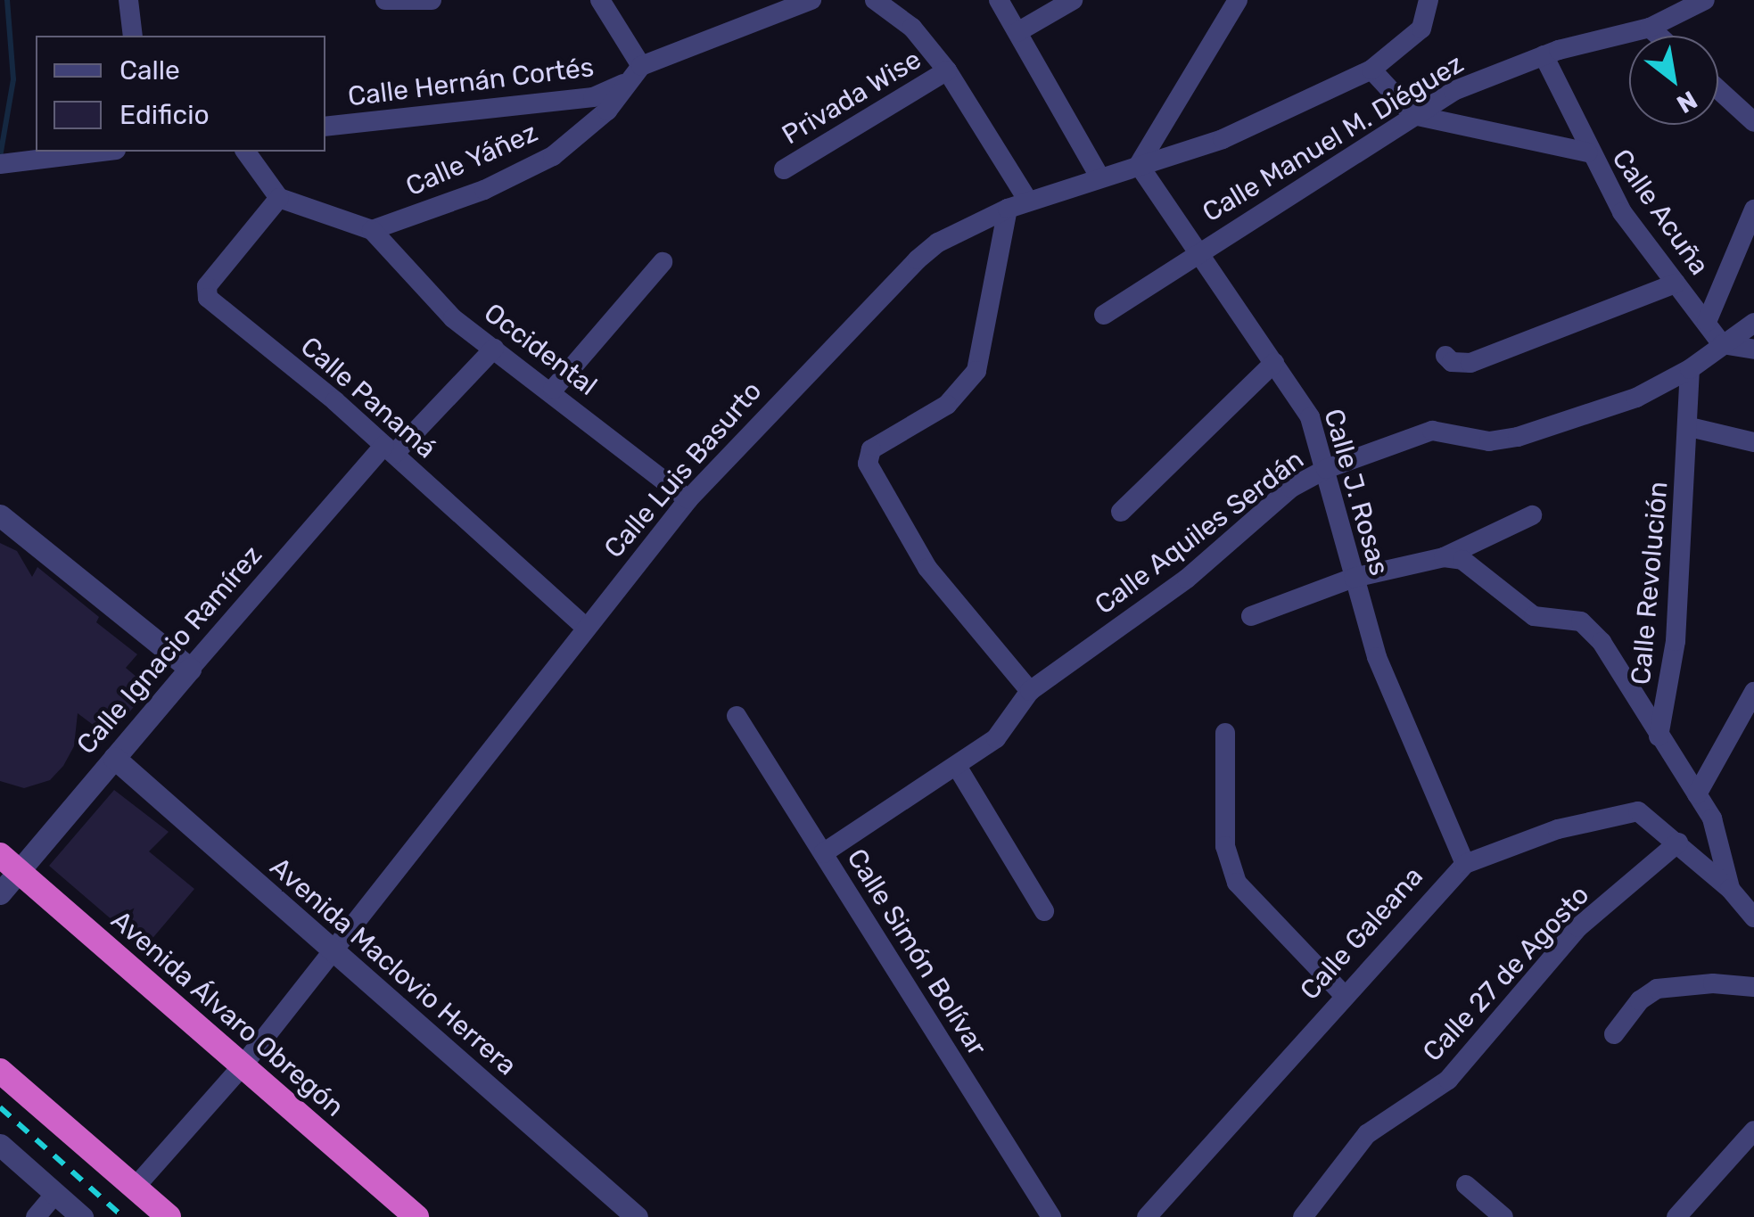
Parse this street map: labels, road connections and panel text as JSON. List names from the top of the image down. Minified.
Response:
{"streets":{"highway":["Avenida Álvaro Obregón"],"street":["Calle Hernán Cortés","Privada Wise","Calle Manuel M. Diéguez","Calle Yáñez","Calle Acuña","Occidental","Calle Panamá","Calle Luis Basurto","Calle J. Rosas","Calle Aquiles Serdán","Calle Revolución","Calle Ignacio Ramírez","Calle Galeana","Calle Simón Bolívar","Avenida Maclovio Herrera","Calle 27 de Agosto"]},"crossings":[["Calle Hernán Cortés","Calle Yáñez"],["Calle Manuel M. Diéguez","Calle Acuña"],["Calle Manuel M. Diéguez","Calle J. Rosas"],["Calle Yáñez","Occidental"],["Calle Acuña","Calle Aquiles Serdán"],["Occidental","Calle Luis Basurto"],["Occidental","Calle Ignacio Ramírez"],["Calle Panamá","Calle Luis Basurto"],["Calle Panamá","Calle Ignacio Ramírez"],["Calle Luis Basurto","Calle J. Rosas"],["Calle Luis Basurto","Avenida Maclovio Herrera"],["Calle Luis Basurto","Avenida Álvaro Obregón"],["Calle J. Rosas","Calle Aquiles Serdán"],["Calle J. Rosas","Calle Galeana"],["Calle Aquiles Serdán","Calle Revolución"],["Calle Aquiles Serdán","Calle Simón Bolívar"],["Calle Ignacio Ramírez","Avenida Maclovio Herrera"],["Calle Ignacio Ramírez","Avenida Álvaro Obregón"],["Calle Galeana","Calle 27 de Agosto"]],"legend":["Calle","Edificio"],"north":"bottom right"}
